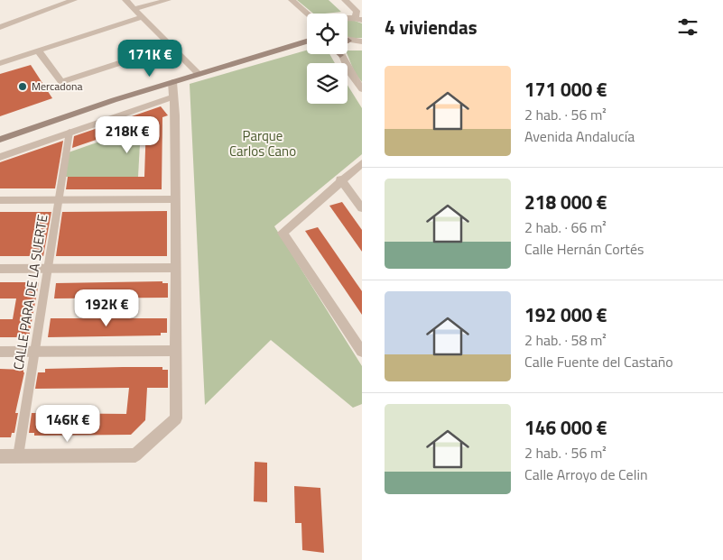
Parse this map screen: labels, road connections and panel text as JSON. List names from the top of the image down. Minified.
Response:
{"streets":{"street":["CALLE PARA DE LA SUERTE"]},"parks":["Parque Carlos Cano"],"places":["Mercadona"],"page":{"heading":"4 viviendas","price":["171K €","218K €","192K €","146K €"],"list":[{"name":"171 000 €","note":"2 hab. · 56 m² · Avenida Andalucía"},{"name":"218 000 €","note":"2 hab. · 66 m² · Calle Hernán Cortés"},{"name":"192 000 €","note":"2 hab. · 58 m² · Calle Fuente del Castaño"},{"name":"146 000 €","note":"2 hab. · 56 m² · Calle Arroyo de Celin"}]}}
